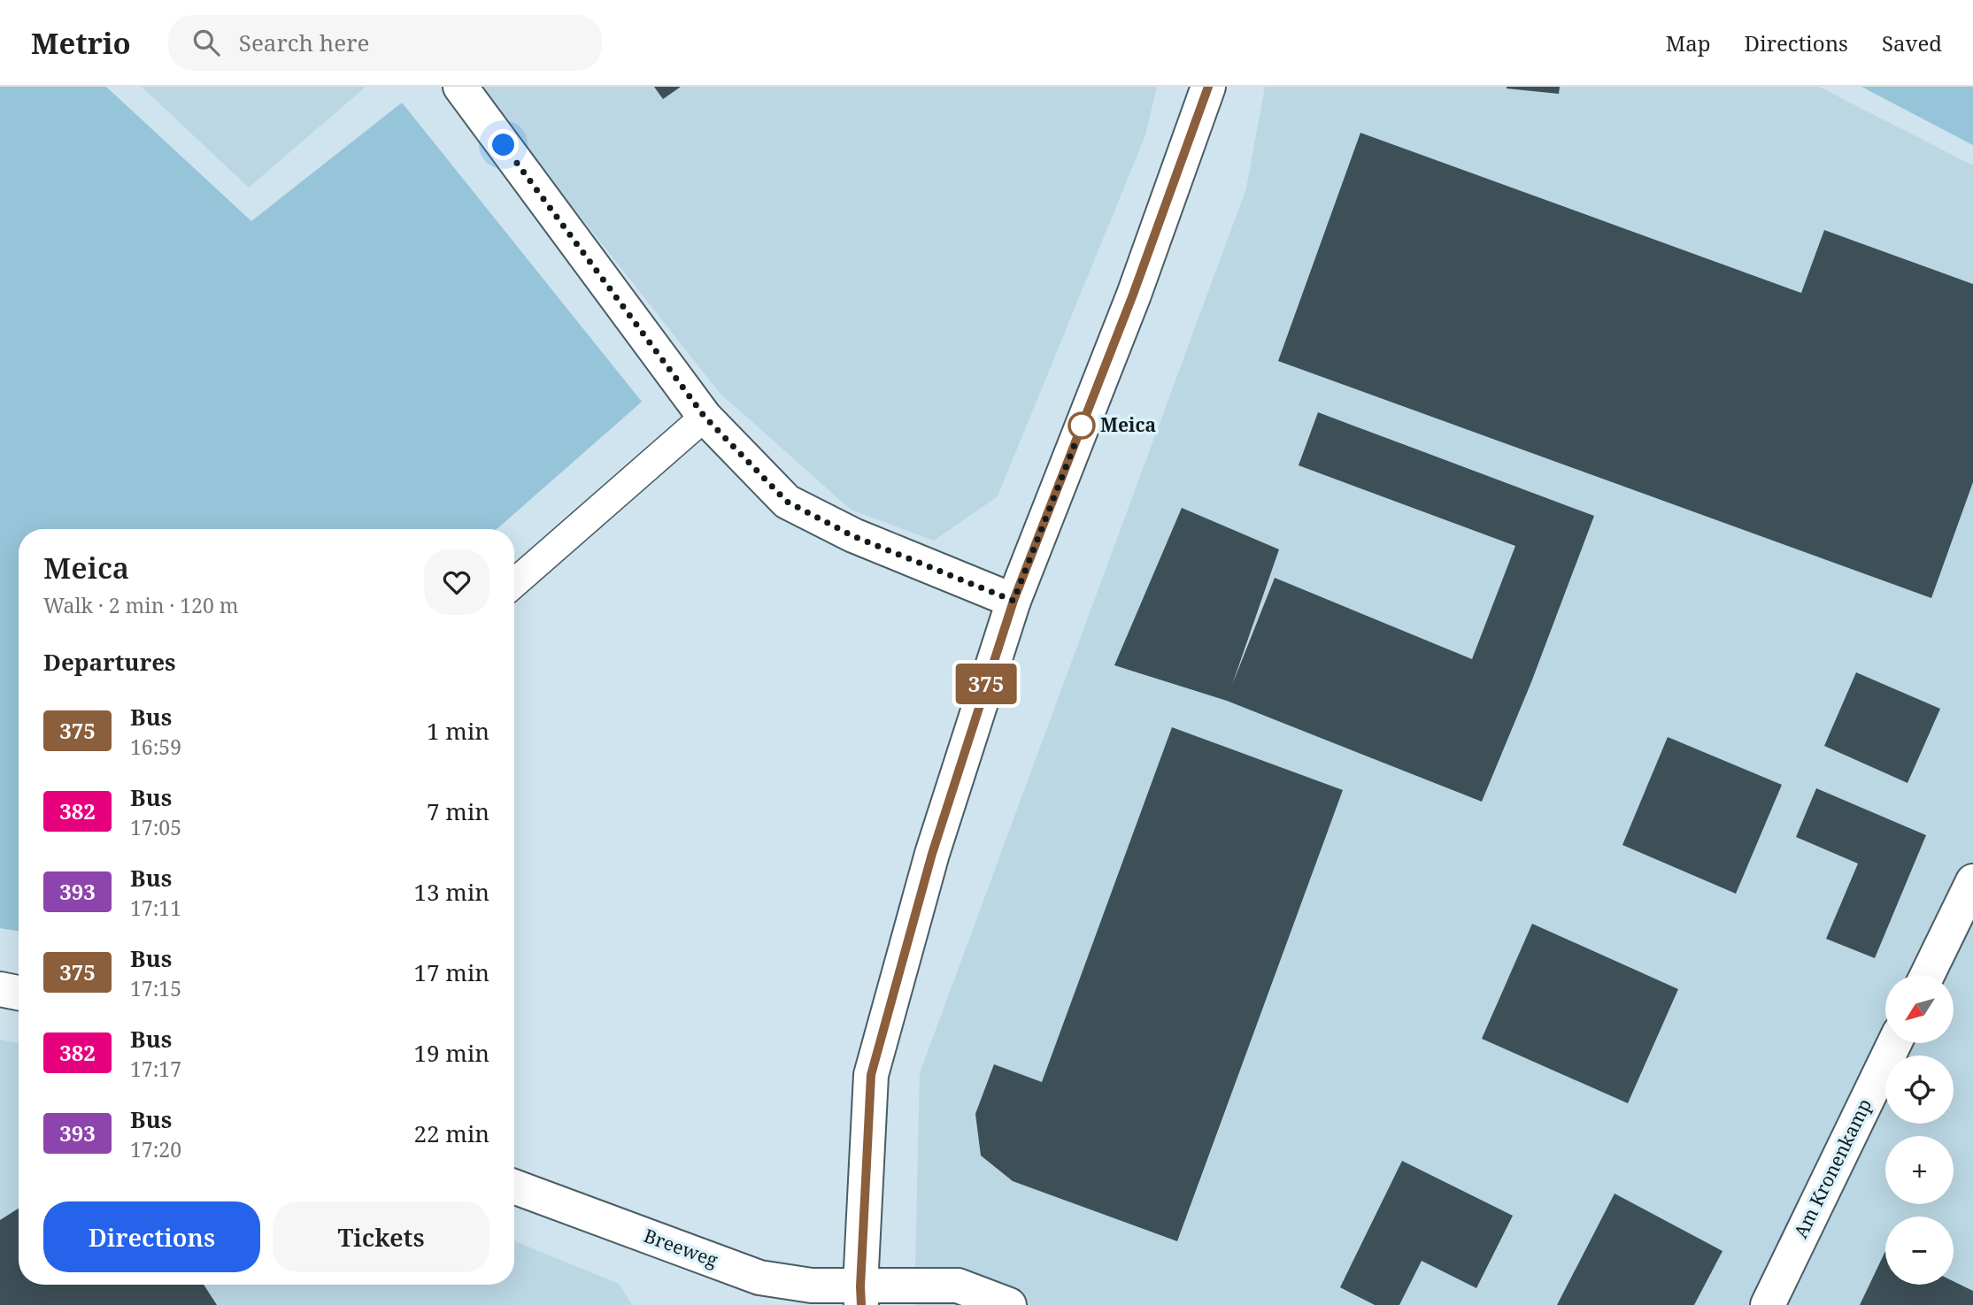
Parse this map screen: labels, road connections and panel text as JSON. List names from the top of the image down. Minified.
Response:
{"streets":{"street":["Am Kronenkamp","Breeweg"]},"places":["Meica"],"lines":["bus line 375"],"north":"bottom left","page":{"header":"Metrio","search":"Search here","nav":["Map","Directions","Saved"],"on_map":"375","heading":[["Meica","Walk · 2 min · 120 m"],"Departures"],"list":[{"mark":"375","name":"Bus","note":"16:59","value":"1 min"},{"mark":"382","name":"Bus","note":"17:05","value":"7 min"},{"mark":"393","name":"Bus","note":"17:11","value":"13 min"},{"mark":"375","name":"Bus","note":"17:15","value":"17 min"},{"mark":"382","name":"Bus","note":"17:17","value":"19 min"},{"mark":"393","name":"Bus","note":"17:20","value":"22 min"}],"map_buttons":["+","−"],"buttons":["Directions","Tickets"]}}
